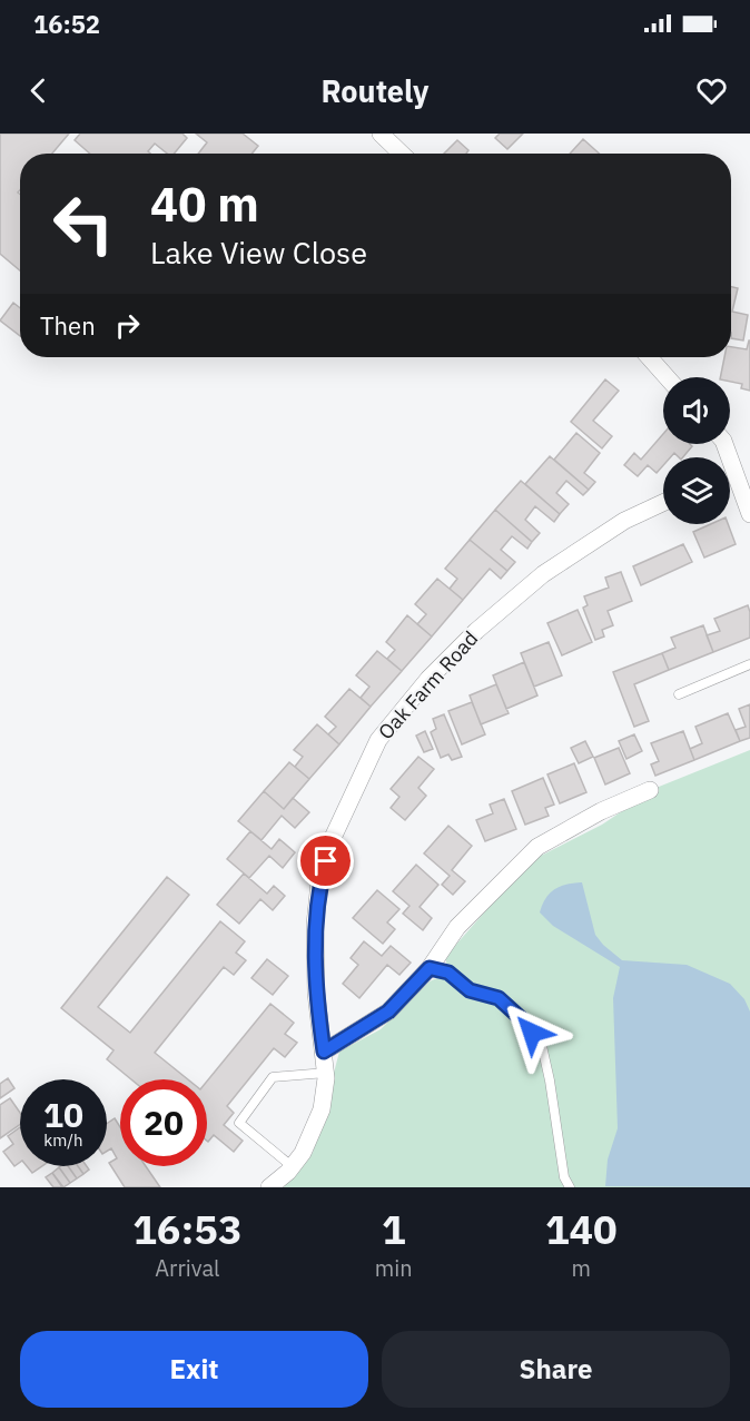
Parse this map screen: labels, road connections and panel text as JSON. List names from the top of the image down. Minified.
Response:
{"streets":{"street":["Oak Farm Road"]},"page":{"status":"16:52","header":"Routely","turn":["40 m","Lake View Close"],"then":"Then","speed":"10 km/h","limit":"20","eta":["16:53","Arrival","1","min","140","m"],"buttons":["Exit","Share"]}}
